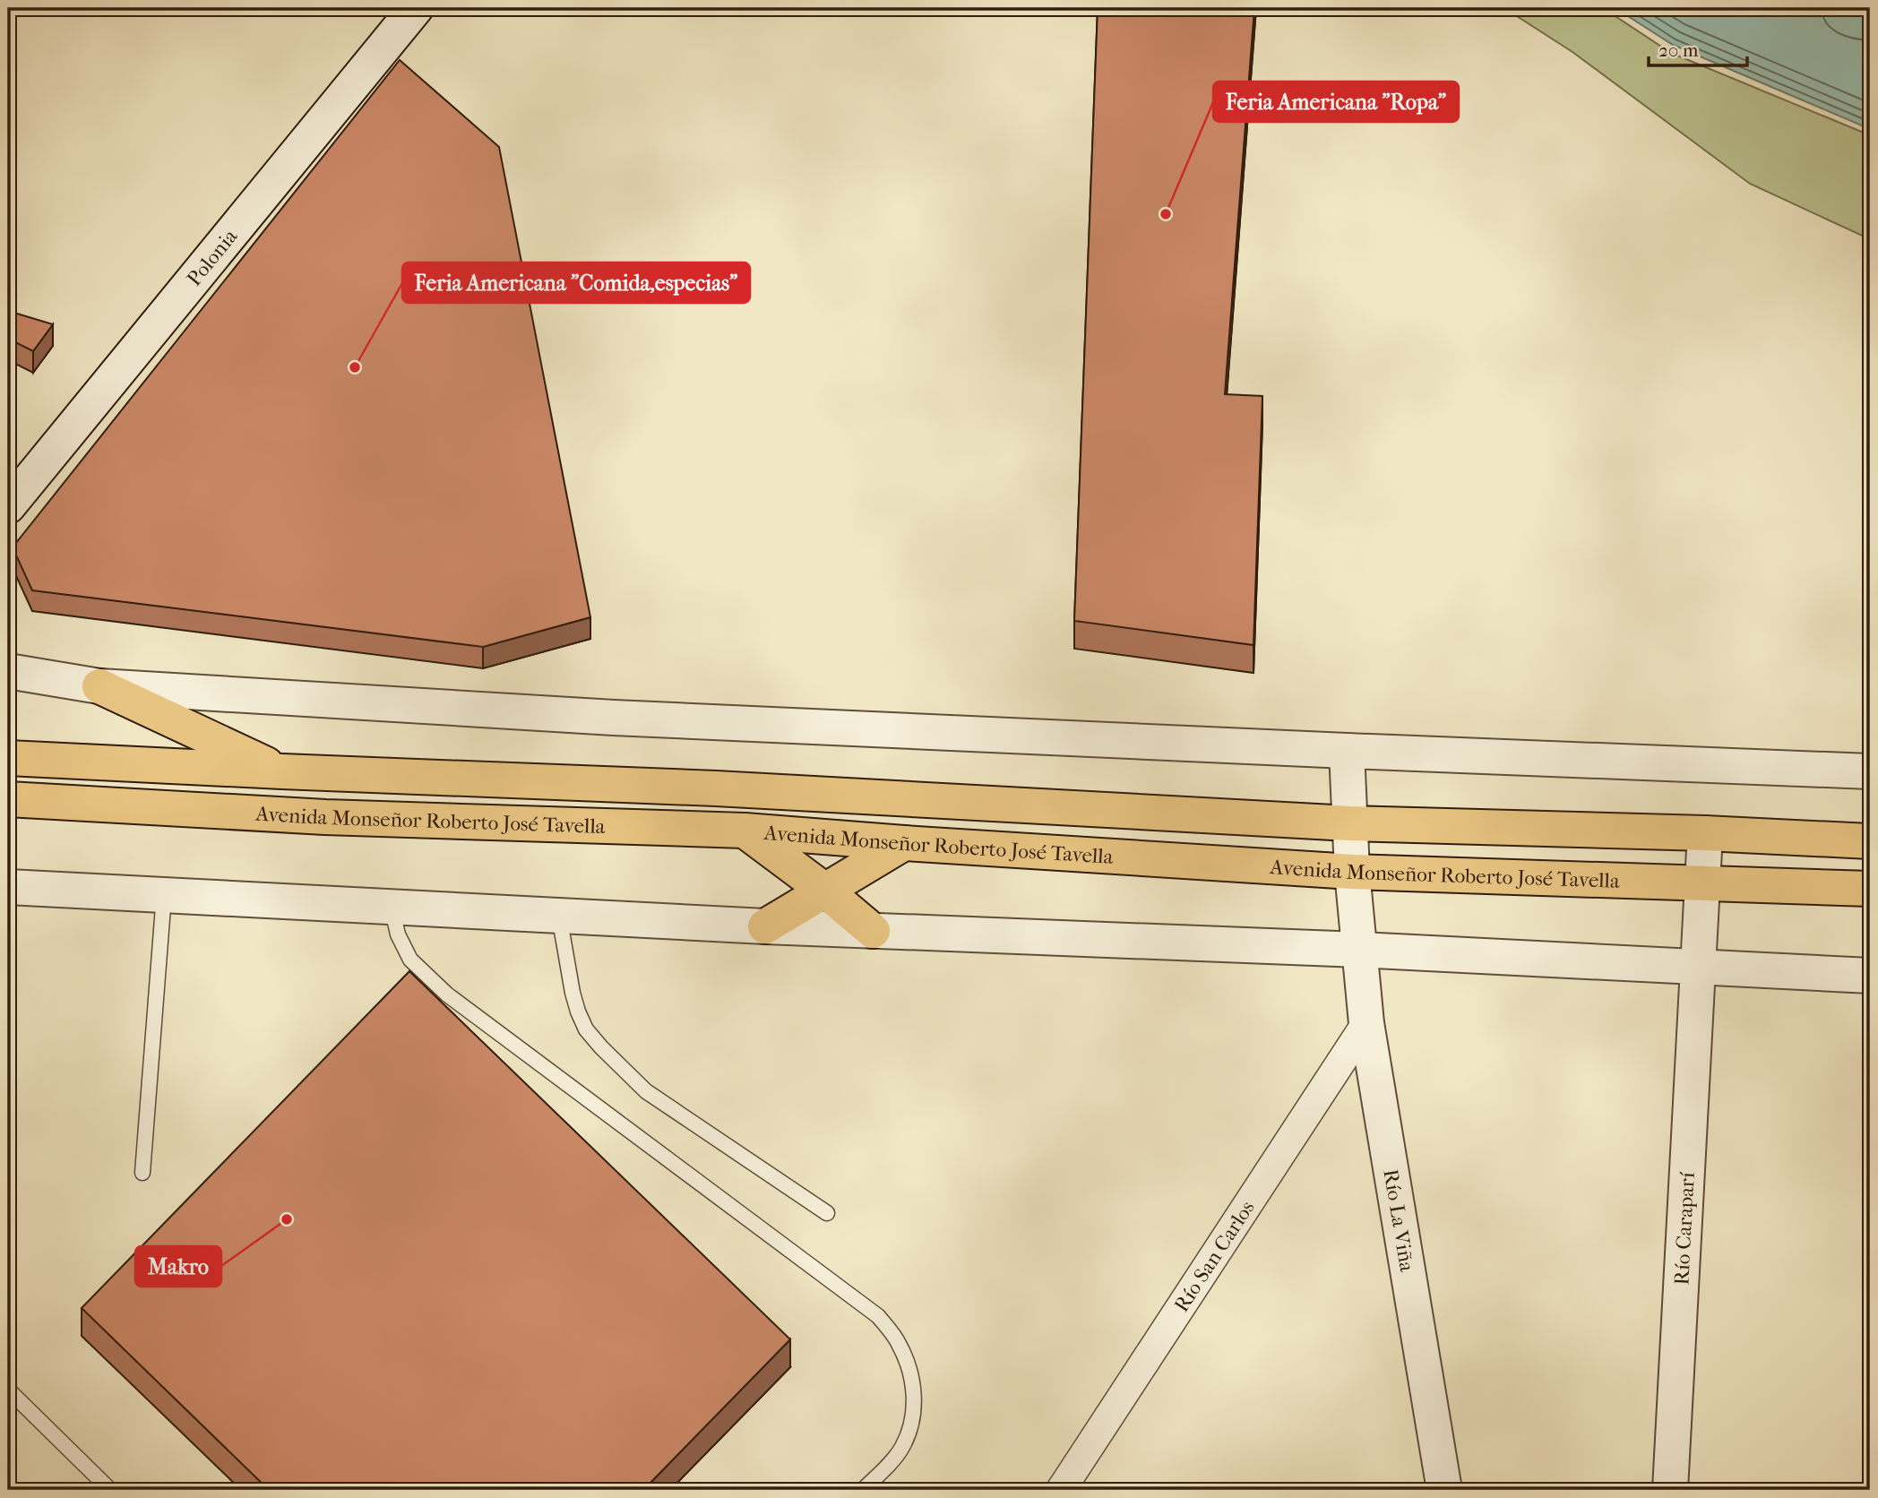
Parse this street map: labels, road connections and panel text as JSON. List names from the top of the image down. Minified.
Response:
{"streets":{"highway":["Avenida Monseñor Roberto José Tavella"],"street":["Polonia","Río La Viña","Río Caraparí","Río San Carlos"]},"crossings":[["Avenida Monseñor Roberto José Tavella","Río La Viña"],["Avenida Monseñor Roberto José Tavella","Río Caraparí"],["Río La Viña","Río San Carlos"]],"places":["Feria Americana \"Ropa\"","Feria Americana \"Comida,especias\"","Makro"],"scale_bar":"20 m"}
